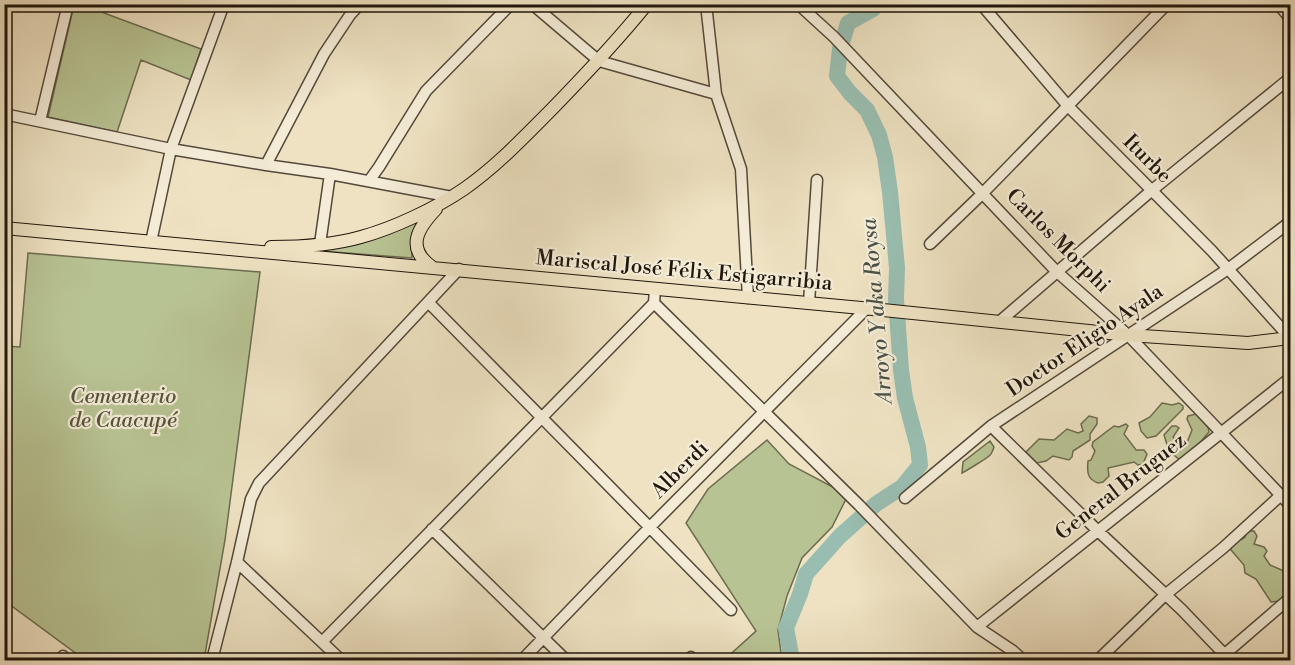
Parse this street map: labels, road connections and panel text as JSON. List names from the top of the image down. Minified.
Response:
{"streets":{"main road":["Mariscal José Félix Estigarribia"],"street":["Iturbe","Carlos Morphi","Doctor Eligio Ayala","Alberdi","General Bruguez"]},"crossings":[["Iturbe","Mariscal José Félix Estigarribia"],["Iturbe","Doctor Eligio Ayala"],["Carlos Morphi","Mariscal José Félix Estigarribia"],["Carlos Morphi","Doctor Eligio Ayala"],["Carlos Morphi","General Bruguez"],["Mariscal José Félix Estigarribia","Doctor Eligio Ayala"],["Mariscal José Félix Estigarribia","Alberdi"]],"water":["Arroyo Y aka Roysa"],"parks":["Cementerio de Caacupé"]}
